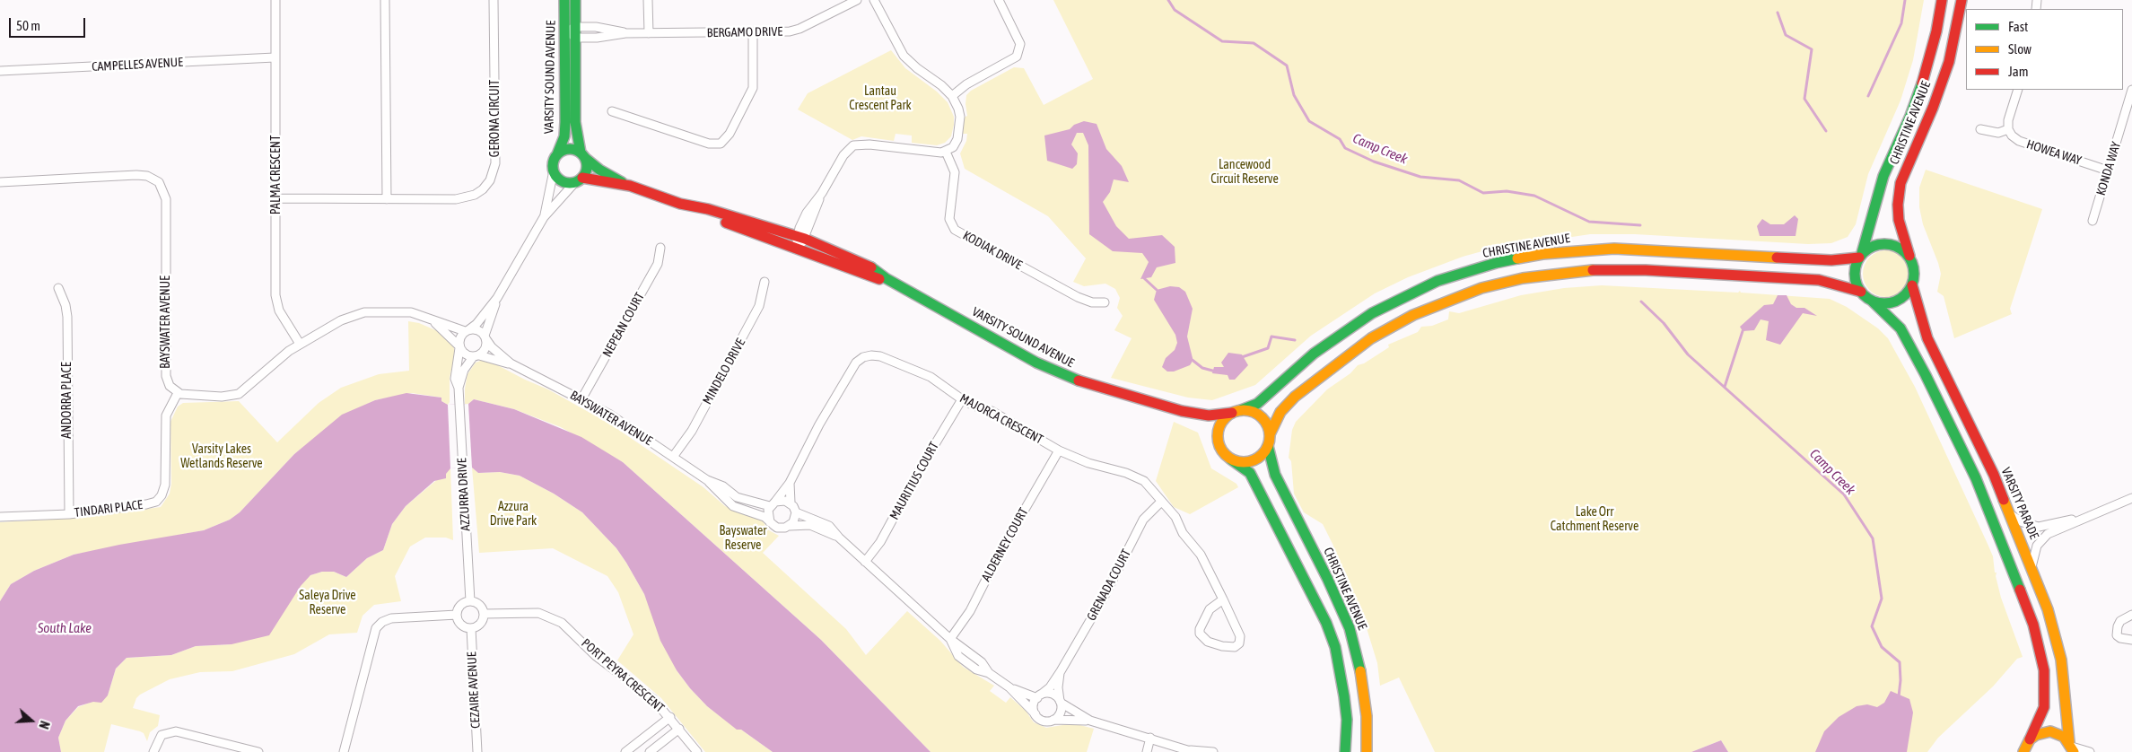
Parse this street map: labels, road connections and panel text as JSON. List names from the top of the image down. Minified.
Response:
{"streets":{"main road":["VARSITY SOUND AVENUE","CHRISTINE AVENUE","VARSITY PARADE"],"street":["BERGAMO DRIVE","CAMPELLES AVENUE","GERONA CIRCUIT","HOWEA WAY","KONDA WAY","PALMA CRESCENT","KODIAK DRIVE","BAYSWATER AVENUE","NEPEAN COURT","MINDELO DRIVE","ANDORRA PLACE","MAJORCA CRESCENT","MAURITIUS COURT","AZZURRA DRIVE","TINDARI PLACE","ALDERNEY COURT","GRENADA COURT","PORT PEYRA CRESCENT","CEZAIRE AVENUE"]},"crossings":[["BERGAMO DRIVE","VARSITY SOUND AVENUE"],["CAMPELLES AVENUE","PALMA CRESCENT"],["VARSITY SOUND AVENUE","CHRISTINE AVENUE"],["GERONA CIRCUIT","PALMA CRESCENT"],["CHRISTINE AVENUE","VARSITY PARADE"],["HOWEA WAY","KONDA WAY"],["BAYSWATER AVENUE","NEPEAN COURT"],["BAYSWATER AVENUE","MINDELO DRIVE"],["BAYSWATER AVENUE","MAJORCA CRESCENT"],["BAYSWATER AVENUE","MAURITIUS COURT"],["BAYSWATER AVENUE","TINDARI PLACE"],["BAYSWATER AVENUE","ALDERNEY COURT"],["BAYSWATER AVENUE","GRENADA COURT"],["ANDORRA PLACE","TINDARI PLACE"],["MAJORCA CRESCENT","MAURITIUS COURT"],["MAJORCA CRESCENT","ALDERNEY COURT"],["MAJORCA CRESCENT","GRENADA COURT"],["AZZURRA DRIVE","PORT PEYRA CRESCENT"],["AZZURRA DRIVE","CEZAIRE AVENUE"],["PORT PEYRA CRESCENT","CEZAIRE AVENUE"]],"water":["Camp Creek","South Lake"],"parks":["Lantau Crescent Park","Lancewood Circuit Reserve","Varsity Lakes Wetlands Reserve","Azzura Drive Park","Lake Orr Catchment Reserve","Bayswater Reserve","Saleya Drive Reserve"],"legend":["Fast","Slow","Jam"],"scale_bar":"50 m","north":"right"}
